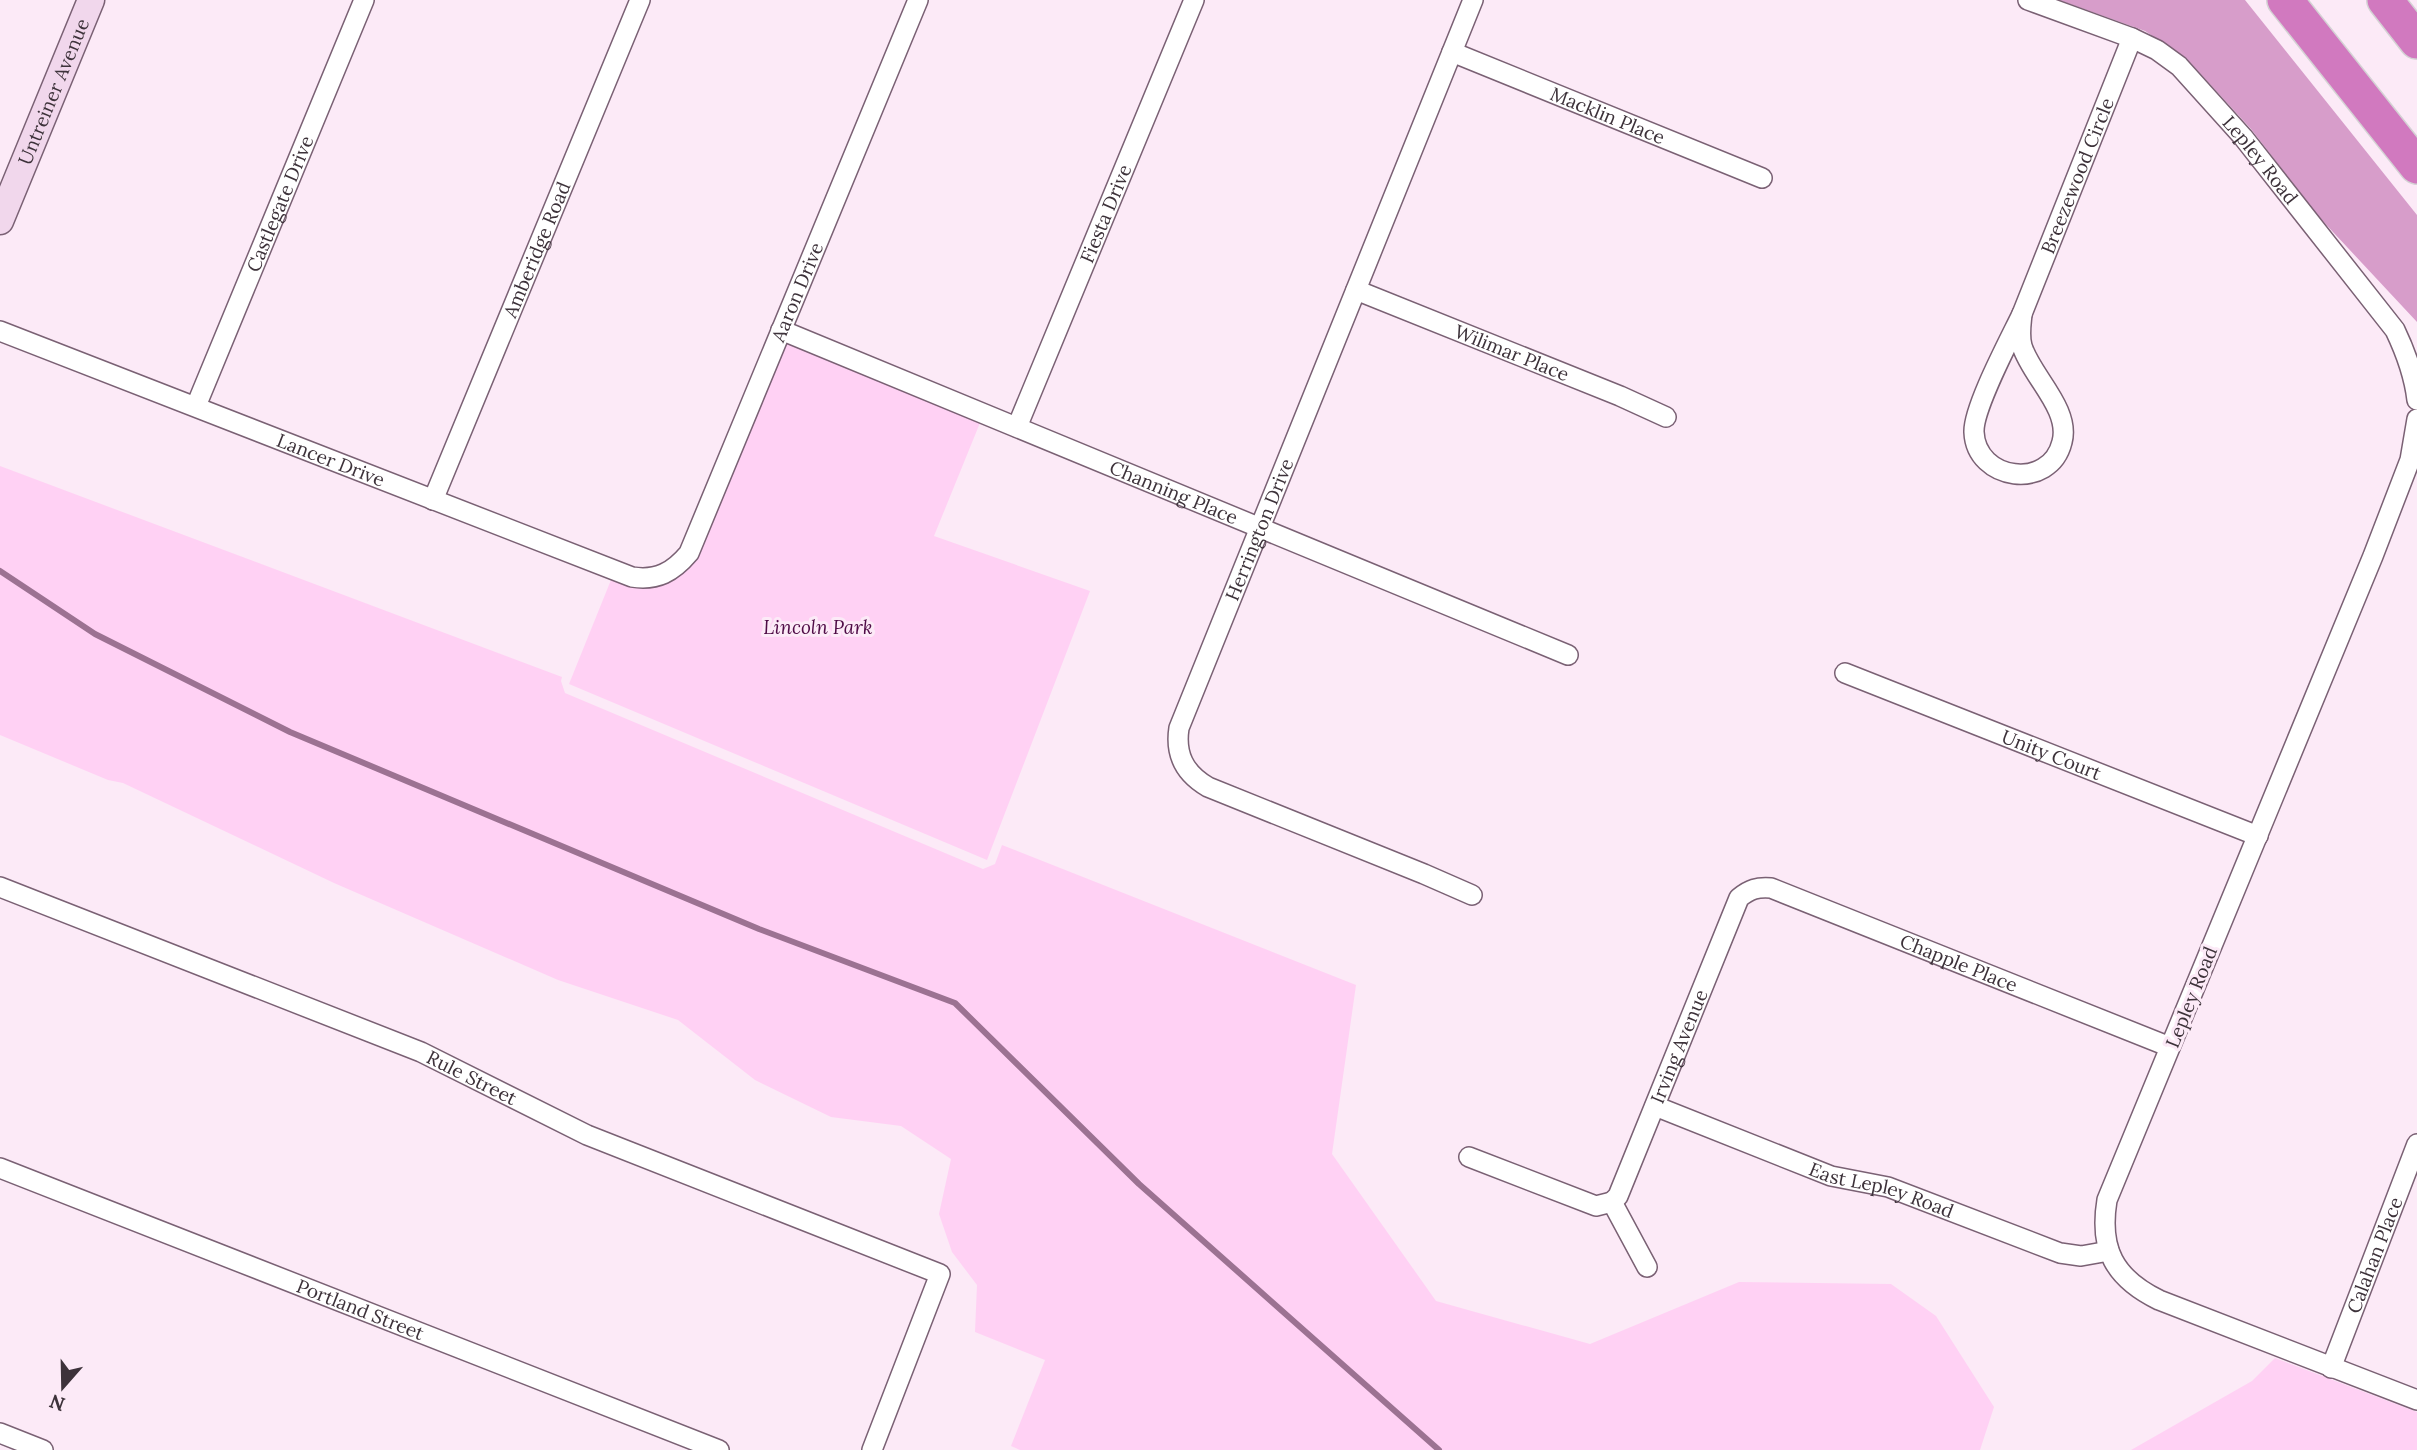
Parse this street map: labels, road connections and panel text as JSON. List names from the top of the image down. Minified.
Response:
{"streets":{"street":["Untreiner Avenue","Macklin Place","Lepley Road","Breezewood Circle","Castlegate Drive","Fiesta Drive","Amberidge Road","Aaron Drive","Wilimar Place","Lancer Drive","Channing Place","Herrington Drive","Unity Court","Chapple Place","Irving Avenue","Rule Street","East Lepley Road","Calahan Place","Portland Street"]},"crossings":[["Macklin Place","Herrington Drive"],["Lepley Road","Breezewood Circle"],["Lepley Road","Unity Court"],["Lepley Road","Chapple Place"],["Lepley Road","East Lepley Road"],["Lepley Road","Calahan Place"],["Castlegate Drive","Lancer Drive"],["Fiesta Drive","Channing Place"],["Amberidge Road","Lancer Drive"],["Aaron Drive","Lancer Drive"],["Aaron Drive","Channing Place"],["Wilimar Place","Herrington Drive"],["Channing Place","Herrington Drive"],["Chapple Place","Irving Avenue"],["Irving Avenue","East Lepley Road"]],"parks":["Lincoln Park"],"north":"bottom"}
